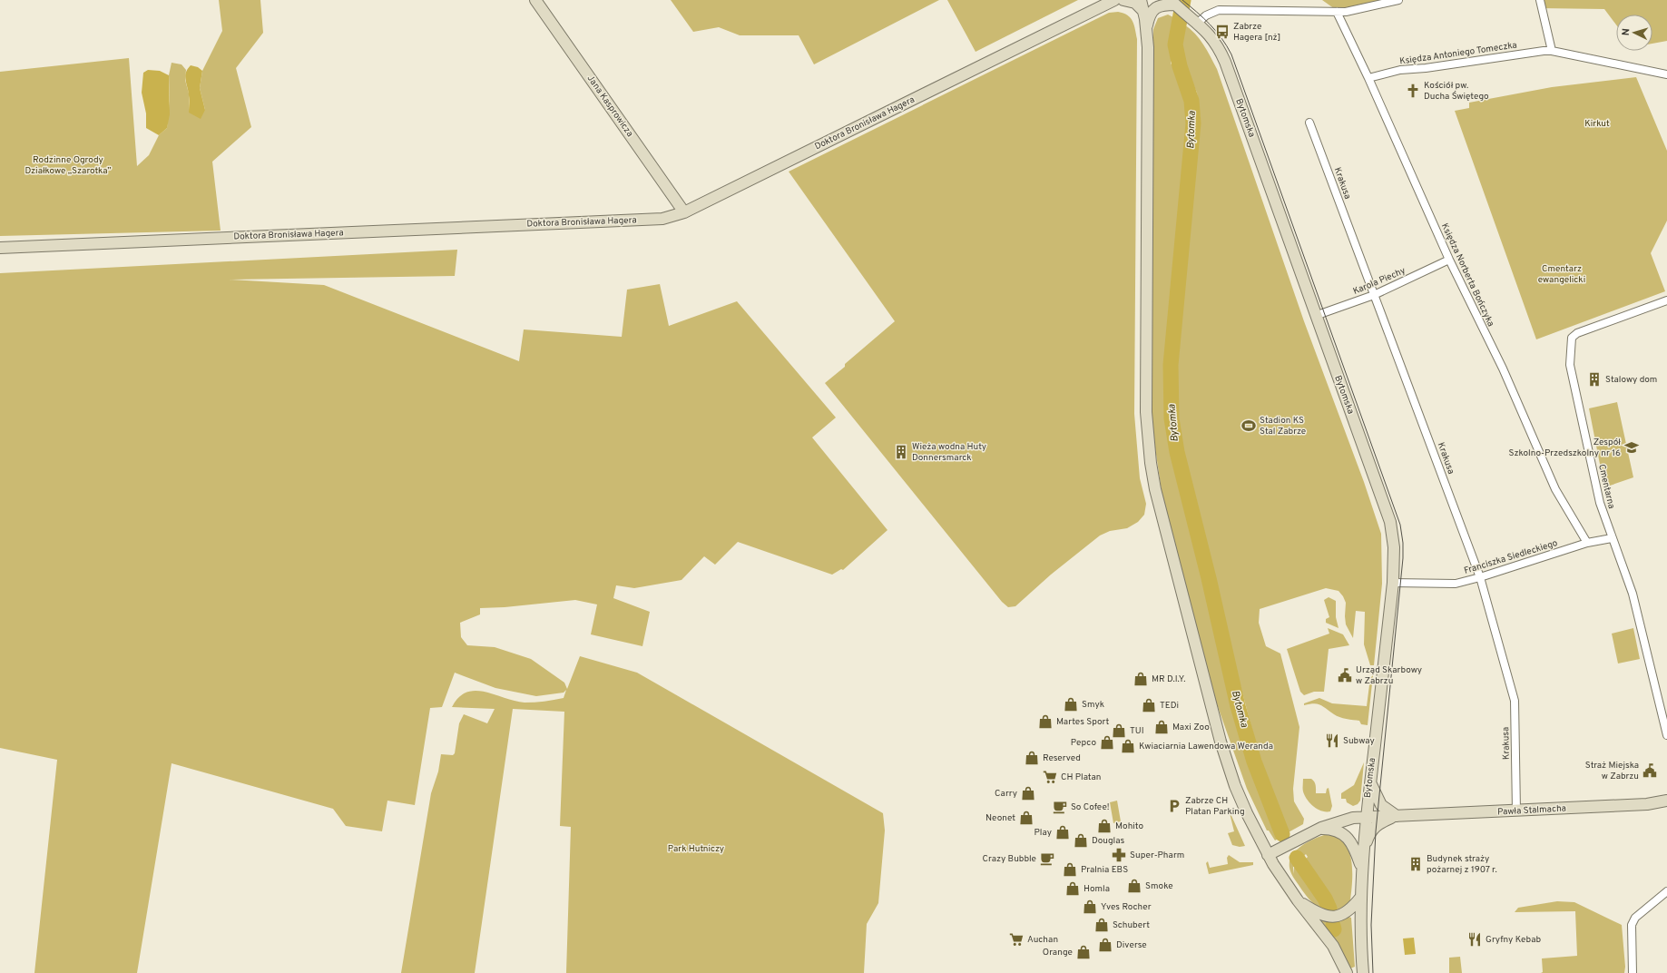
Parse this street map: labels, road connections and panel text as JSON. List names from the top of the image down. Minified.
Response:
{"streets":{"street":["Księdza Antoniego Tomeczka","Jana Kasprowicza","Bytomska","Doktora Bronisława Hagera","Krakusa","Księdza Norberta Bończyka","Karola Piechy","Cmentarna","Franciszka Siedleckiego","Pawła Stalmacha"]},"crossings":[["Księdza Antoniego Tomeczka","Księdza Norberta Bończyka"],["Jana Kasprowicza","Doktora Bronisława Hagera"],["Bytomska","Karola Piechy"],["Bytomska","Franciszka Siedleckiego"],["Bytomska","Pawła Stalmacha"],["Krakusa","Karola Piechy"],["Krakusa","Franciszka Siedleckiego"],["Krakusa","Pawła Stalmacha"],["Księdza Norberta Bończyka","Karola Piechy"],["Księdza Norberta Bończyka","Franciszka Siedleckiego"],["Cmentarna","Franciszka Siedleckiego"]],"water":["Bytomka"],"parks":["Kirkut","Rodzinne Ogrody Działkowe „Szarotka”","Cmentarz ewangelicki","Park Hutniczy"],"places":{"bus stop":["Zabrze Hagera [nż]"],"church":["Kościół pw. Ducha Świętego"],"building":["Stalowy dom","Wieża wodna Huty Donnersmarck","Budynek straży pożarnej z 1907 r."],"sports":["Stadion KS Stal Zabrze"],"school or university":["Zespół Szkolno-Przedszkolny nr 16"],"public building":["Urząd Skarbowy w Zabrzu","Straż Miejska w Zabrzu"],"shop":["MR D.I.Y.","Smyk","TEDi","Martes Sport","Maxi Zoo","TUI","Pepco","Kwiaciarnia Lawendowa Weranda","Reserved","Carry","Neonet","Mohito","Play","Douglas","Pralnia EBS","Smoke","Homla","Yves Rocher","Schubert","Diverse","Orange"],"restaurant":["Subway","Gryfny Kebab"],"supermarket":["CH Platan","Auchan"],"parking":["Zabrze CH Platan Parking"],"cafe":["So Cofee!","Crazy Bubble"],"pharmacy":["Super-Pharm"]},"north":"left"}
